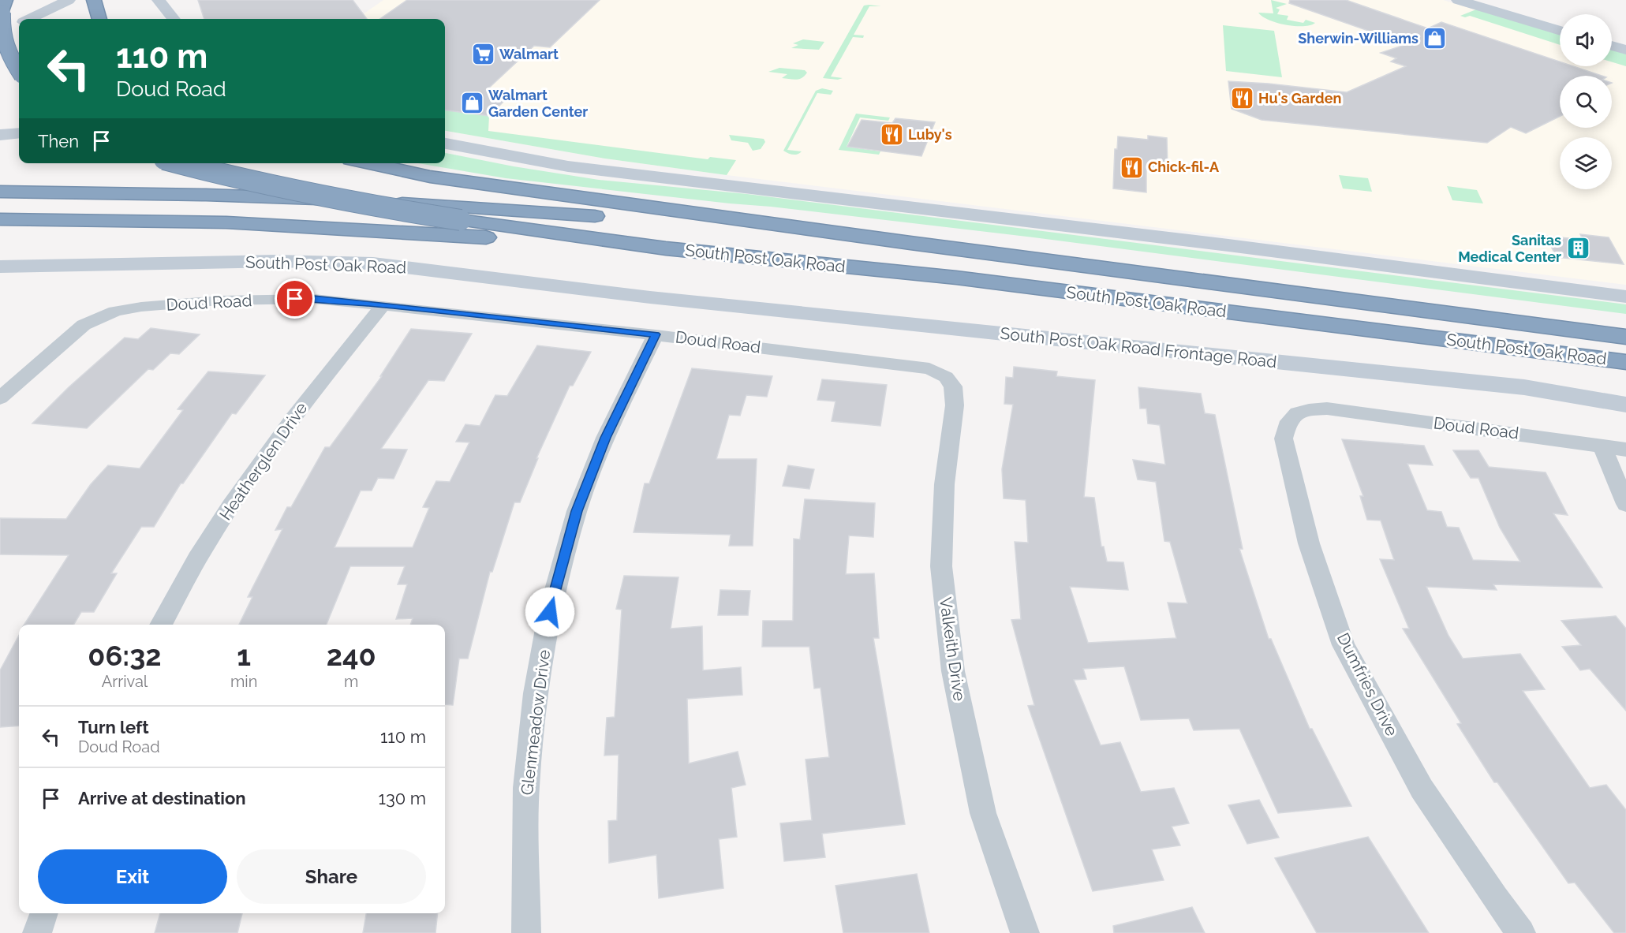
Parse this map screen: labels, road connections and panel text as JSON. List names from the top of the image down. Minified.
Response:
{"streets":{"highway":["South Post Oak Road"],"main road":["South Post Oak Road Frontage Road"],"street":["Doud Road","Heatherglen Drive","Valkeith Drive","Dumfries Drive","Glenmeadow Drive"]},"crossings":[["South Post Oak Road","South Post Oak Road Frontage Road"],["Doud Road","Heatherglen Drive"],["Doud Road","Valkeith Drive"],["Doud Road","Dumfries Drive"],["Doud Road","Glenmeadow Drive"]],"places":{"shop":["Sherwin-Williams","Walmart Garden Center"],"supermarket":["Walmart"],"restaurant":["Hu's Garden","Luby's","Chick-fil-A"],"building":["Sanitas Medical Center"]},"page":{"turn":["110 m","Doud Road"],"then":"Then","eta":["06:32","Arrival","1","min","240","m"],"list":[{"name":"Turn left","note":"Doud Road","value":"110 m"},{"name":"Arrive at destination","value":"130 m"}],"buttons":["Exit","Share"]}}
